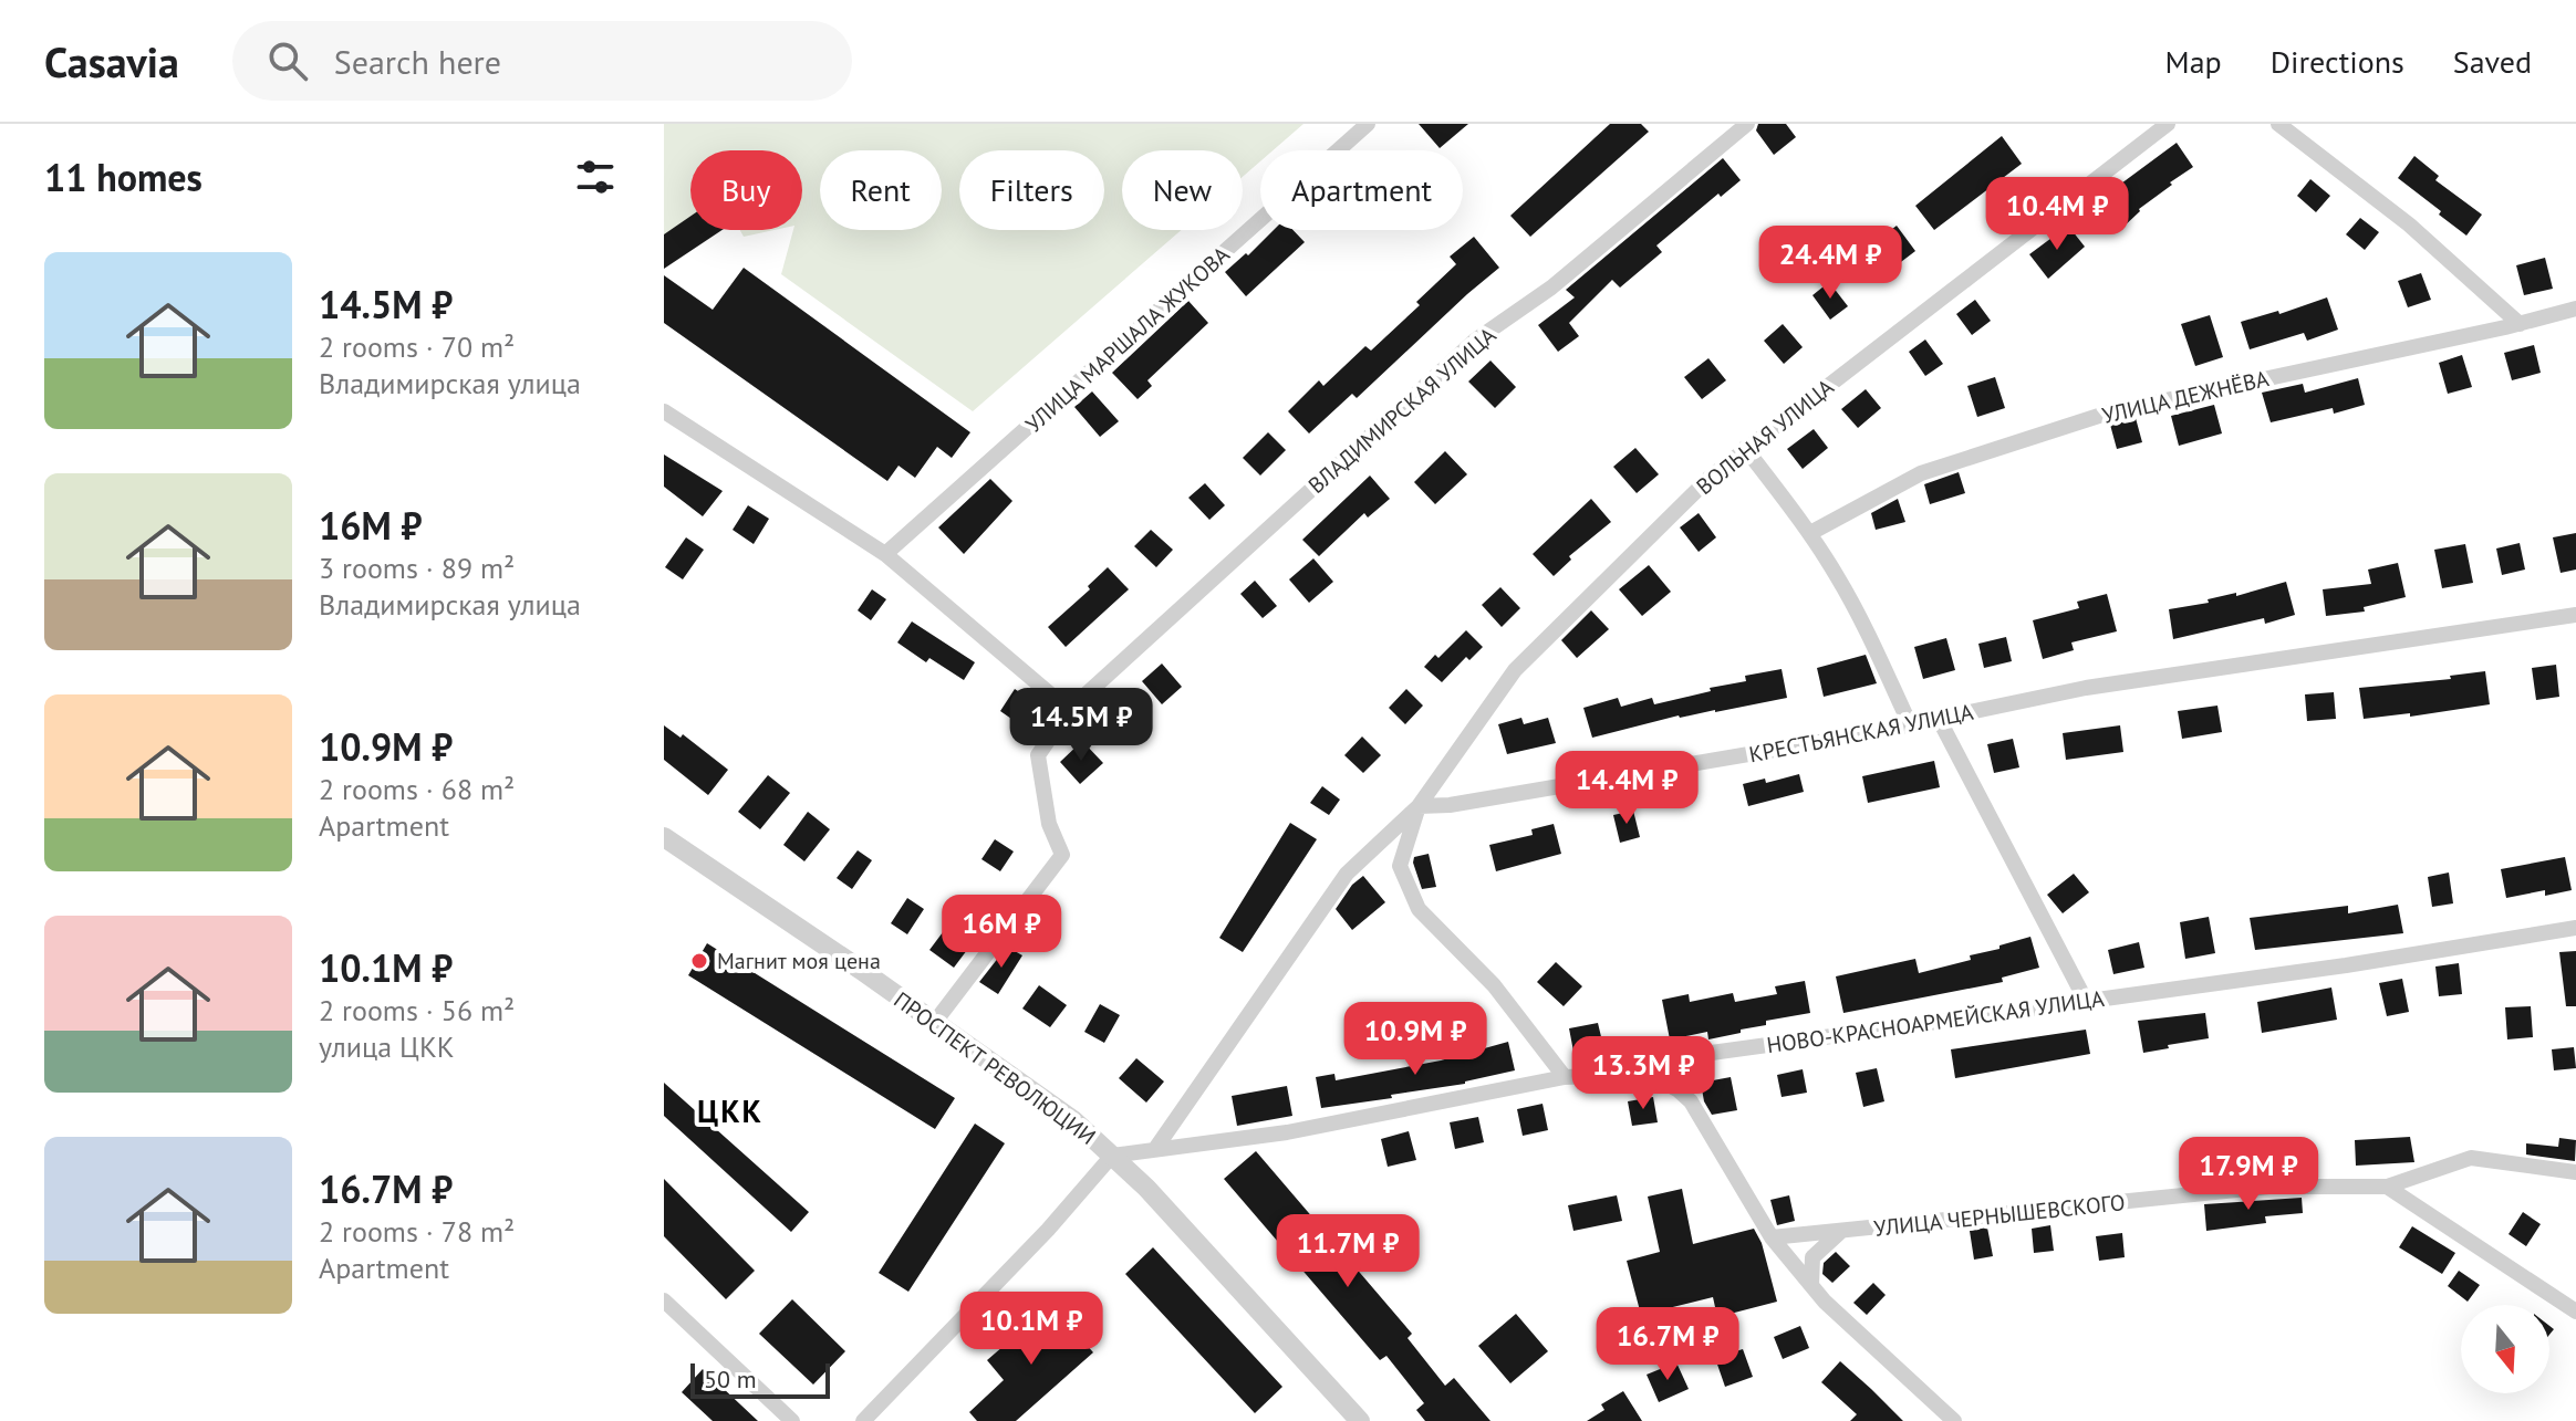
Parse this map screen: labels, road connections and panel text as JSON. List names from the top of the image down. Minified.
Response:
{"streets":{"street":["УЛИЦА МАРШАЛА ЖУКОВА","УЛИЦА ДЕЖНЁВА","ВЛАДИМИРСКАЯ УЛИЦА","ВОЛЬНАЯ УЛИЦА","КРЕСТЬЯНСКАЯ УЛИЦА","НОВО-КРАСНОАРМЕЙСКАЯ УЛИЦА","ПРОСПЕКТ РЕВОЛЮЦИИ","УЛИЦА ЧЕРНЫШЕВСКОГО"]},"crossings":[["ВЛАДИМИРСКАЯ УЛИЦА","ПРОСПЕКТ РЕВОЛЮЦИИ"],["ВОЛЬНАЯ УЛИЦА","КРЕСТЬЯНСКАЯ УЛИЦА"]],"districts":["ЦКК"],"places":["Магнит моя цена"],"scale_bar":"50 m","north":"bottom","page":{"header":"Casavia","search":"Search here","nav":["Map","Directions","Saved"],"heading":"11 homes","chip":["Buy","Rent","Filters","New","Apartment"],"price":["10.4M ₽","24.4M ₽","14.5M ₽","14.4M ₽","16M ₽","10.9M ₽","13.3M ₽","17.9M ₽","11.7M ₽","10.1M ₽","16.7M ₽"],"list":[{"name":"14.5M ₽","note":"2 rooms · 70 m² · Владимирская улица"},{"name":"16M ₽","note":"3 rooms · 89 m² · Владимирская улица"},{"name":"10.9M ₽","note":"2 rooms · 68 m² · Apartment"},{"name":"10.1M ₽","note":"2 rooms · 56 m² · улица ЦКК"},{"name":"16.7M ₽","note":"2 rooms · 78 m² · Apartment"}],"scale":"50 m"}}
